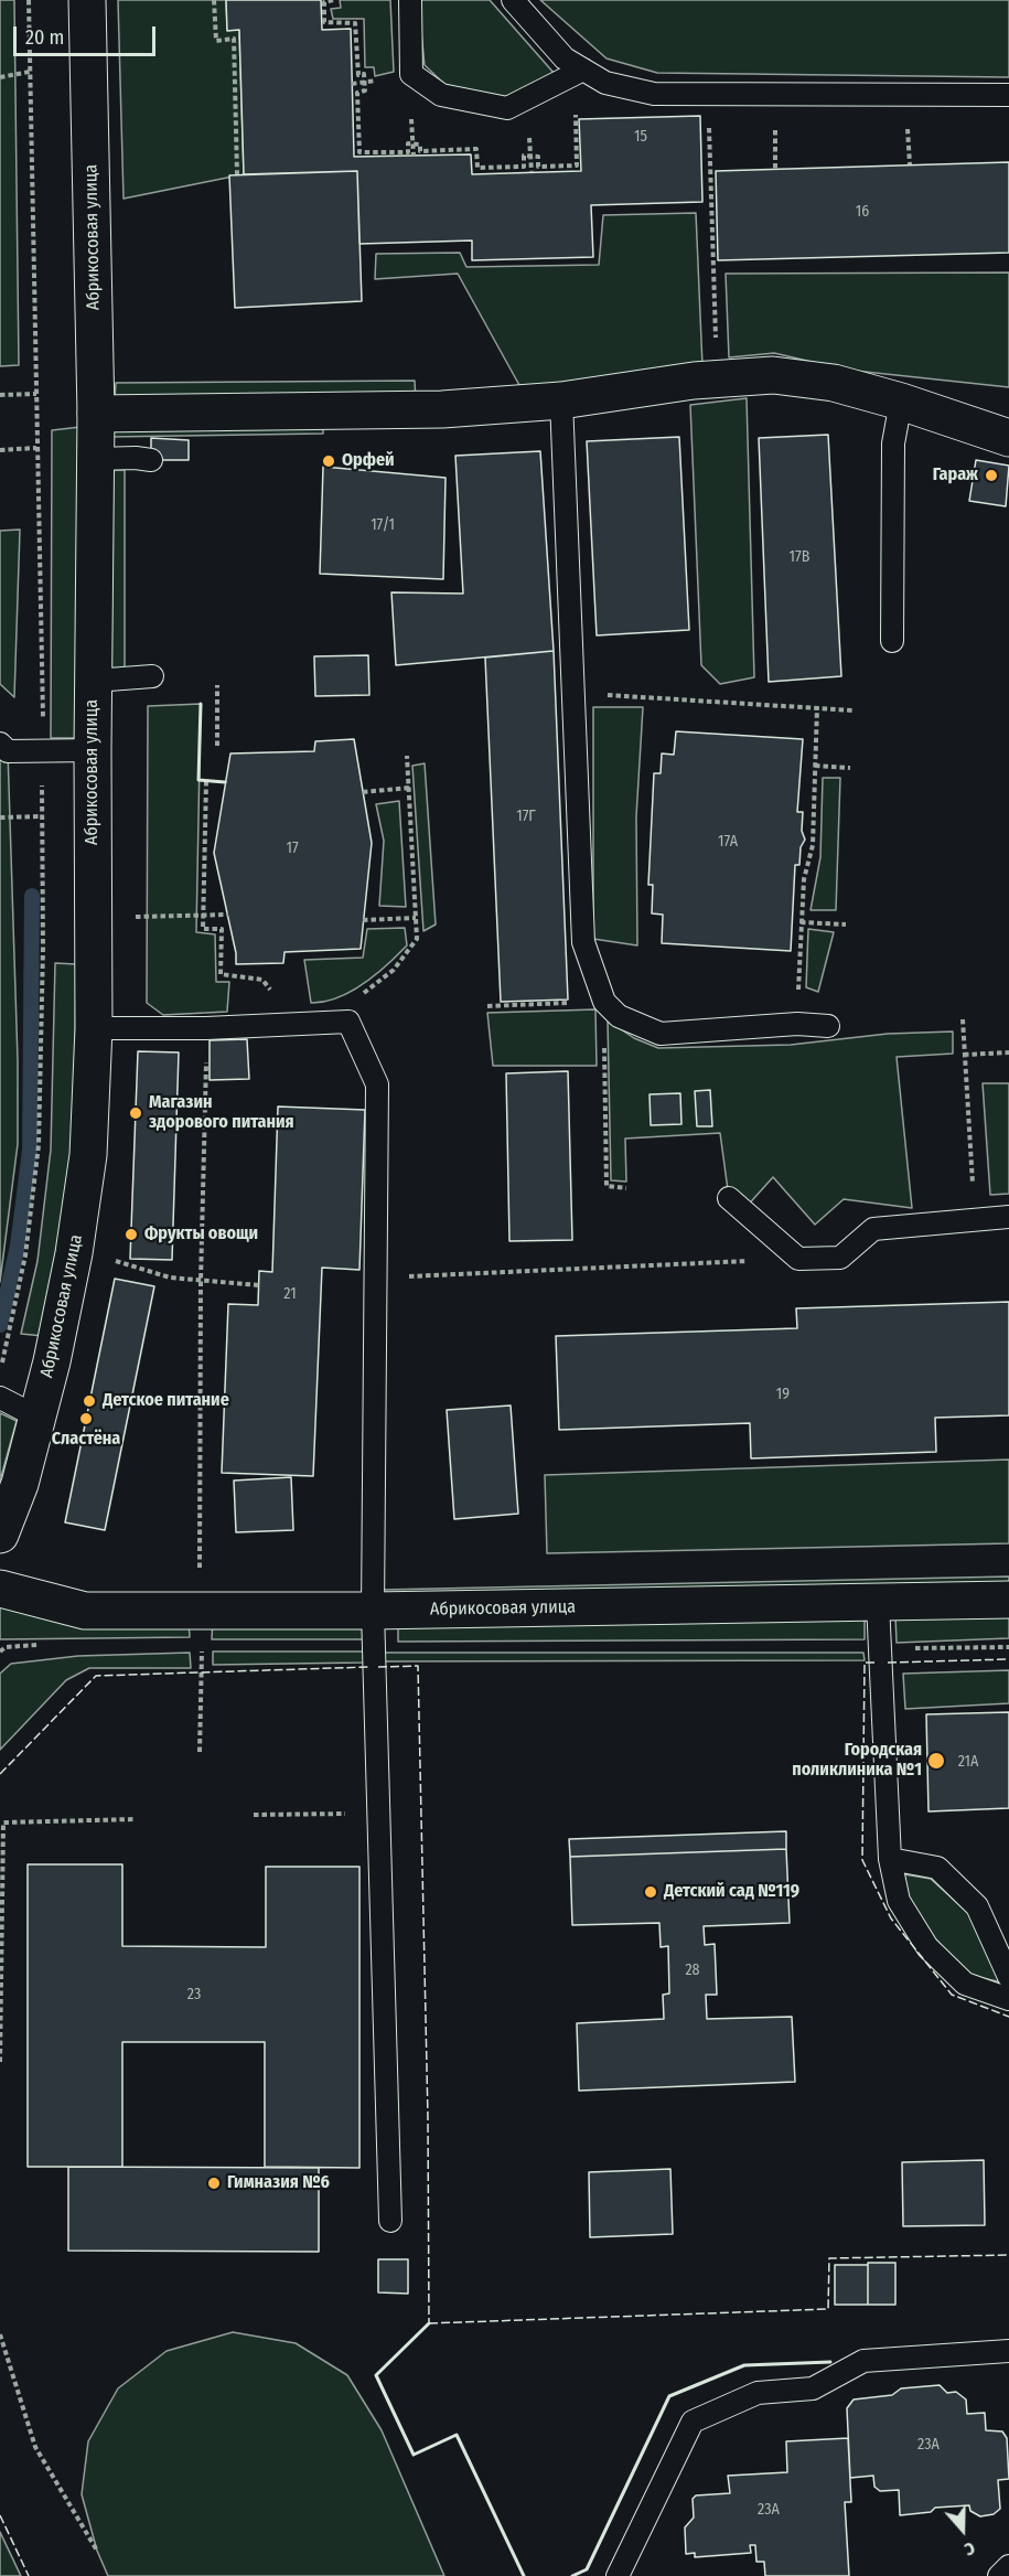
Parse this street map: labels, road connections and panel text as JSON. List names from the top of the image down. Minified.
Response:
{"streets":{"street":["Абрикосовая улица"]},"places":["Орфей","Гараж","Магазин здорового питания","Фрукты овощи","Детское питание","Сластёна","Городская поликлиника №1","Детский сад №119","Гимназия №6"],"house_numbers":["15","16","17/1","17В","17Г","17А","17","21","19","21А","28","23","23А","23А"],"scale_bar":"20 m","north":"bottom"}
